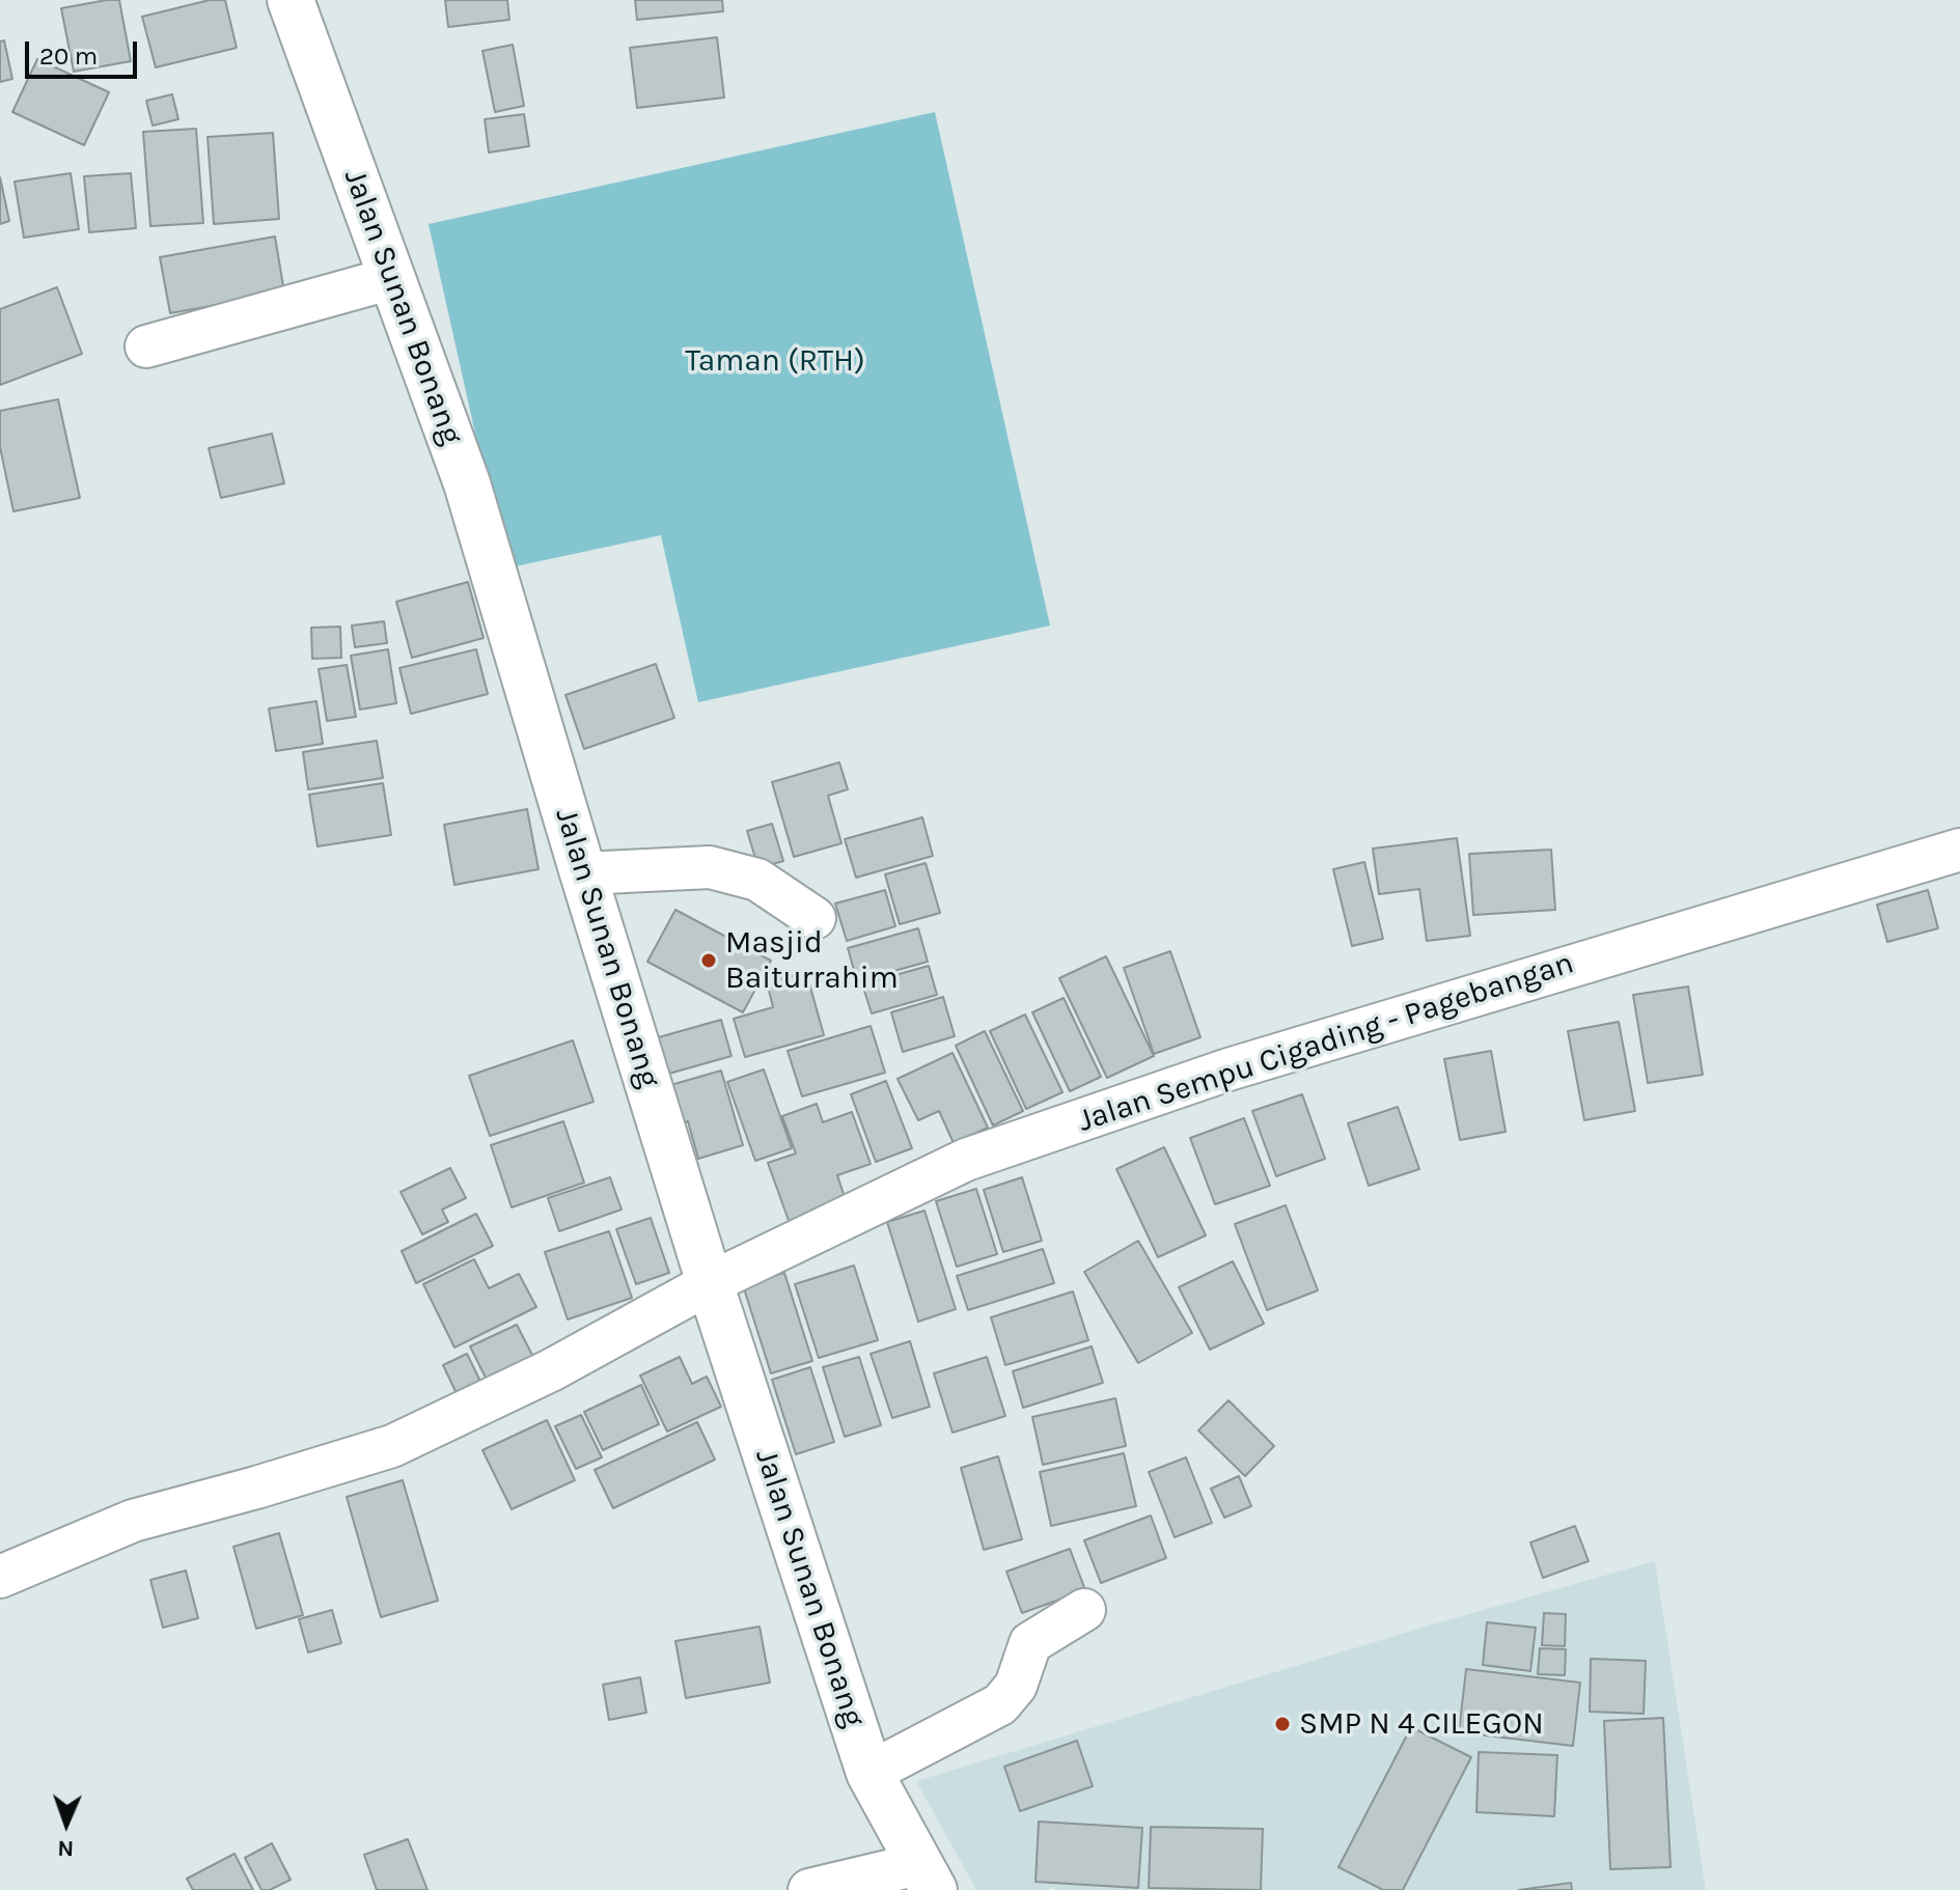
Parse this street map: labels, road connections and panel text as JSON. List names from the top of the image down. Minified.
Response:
{"streets":{"street":["Jalan Sunan Bonang","Jalan Sempu Cigading - Pagebangan"]},"crossings":[["Jalan Sunan Bonang","Jalan Sempu Cigading - Pagebangan"]],"parks":["Taman (RTH)"],"places":["Masjid Baiturrahim","SMP N 4 CILEGON"],"scale_bar":"20 m","north":"bottom"}
